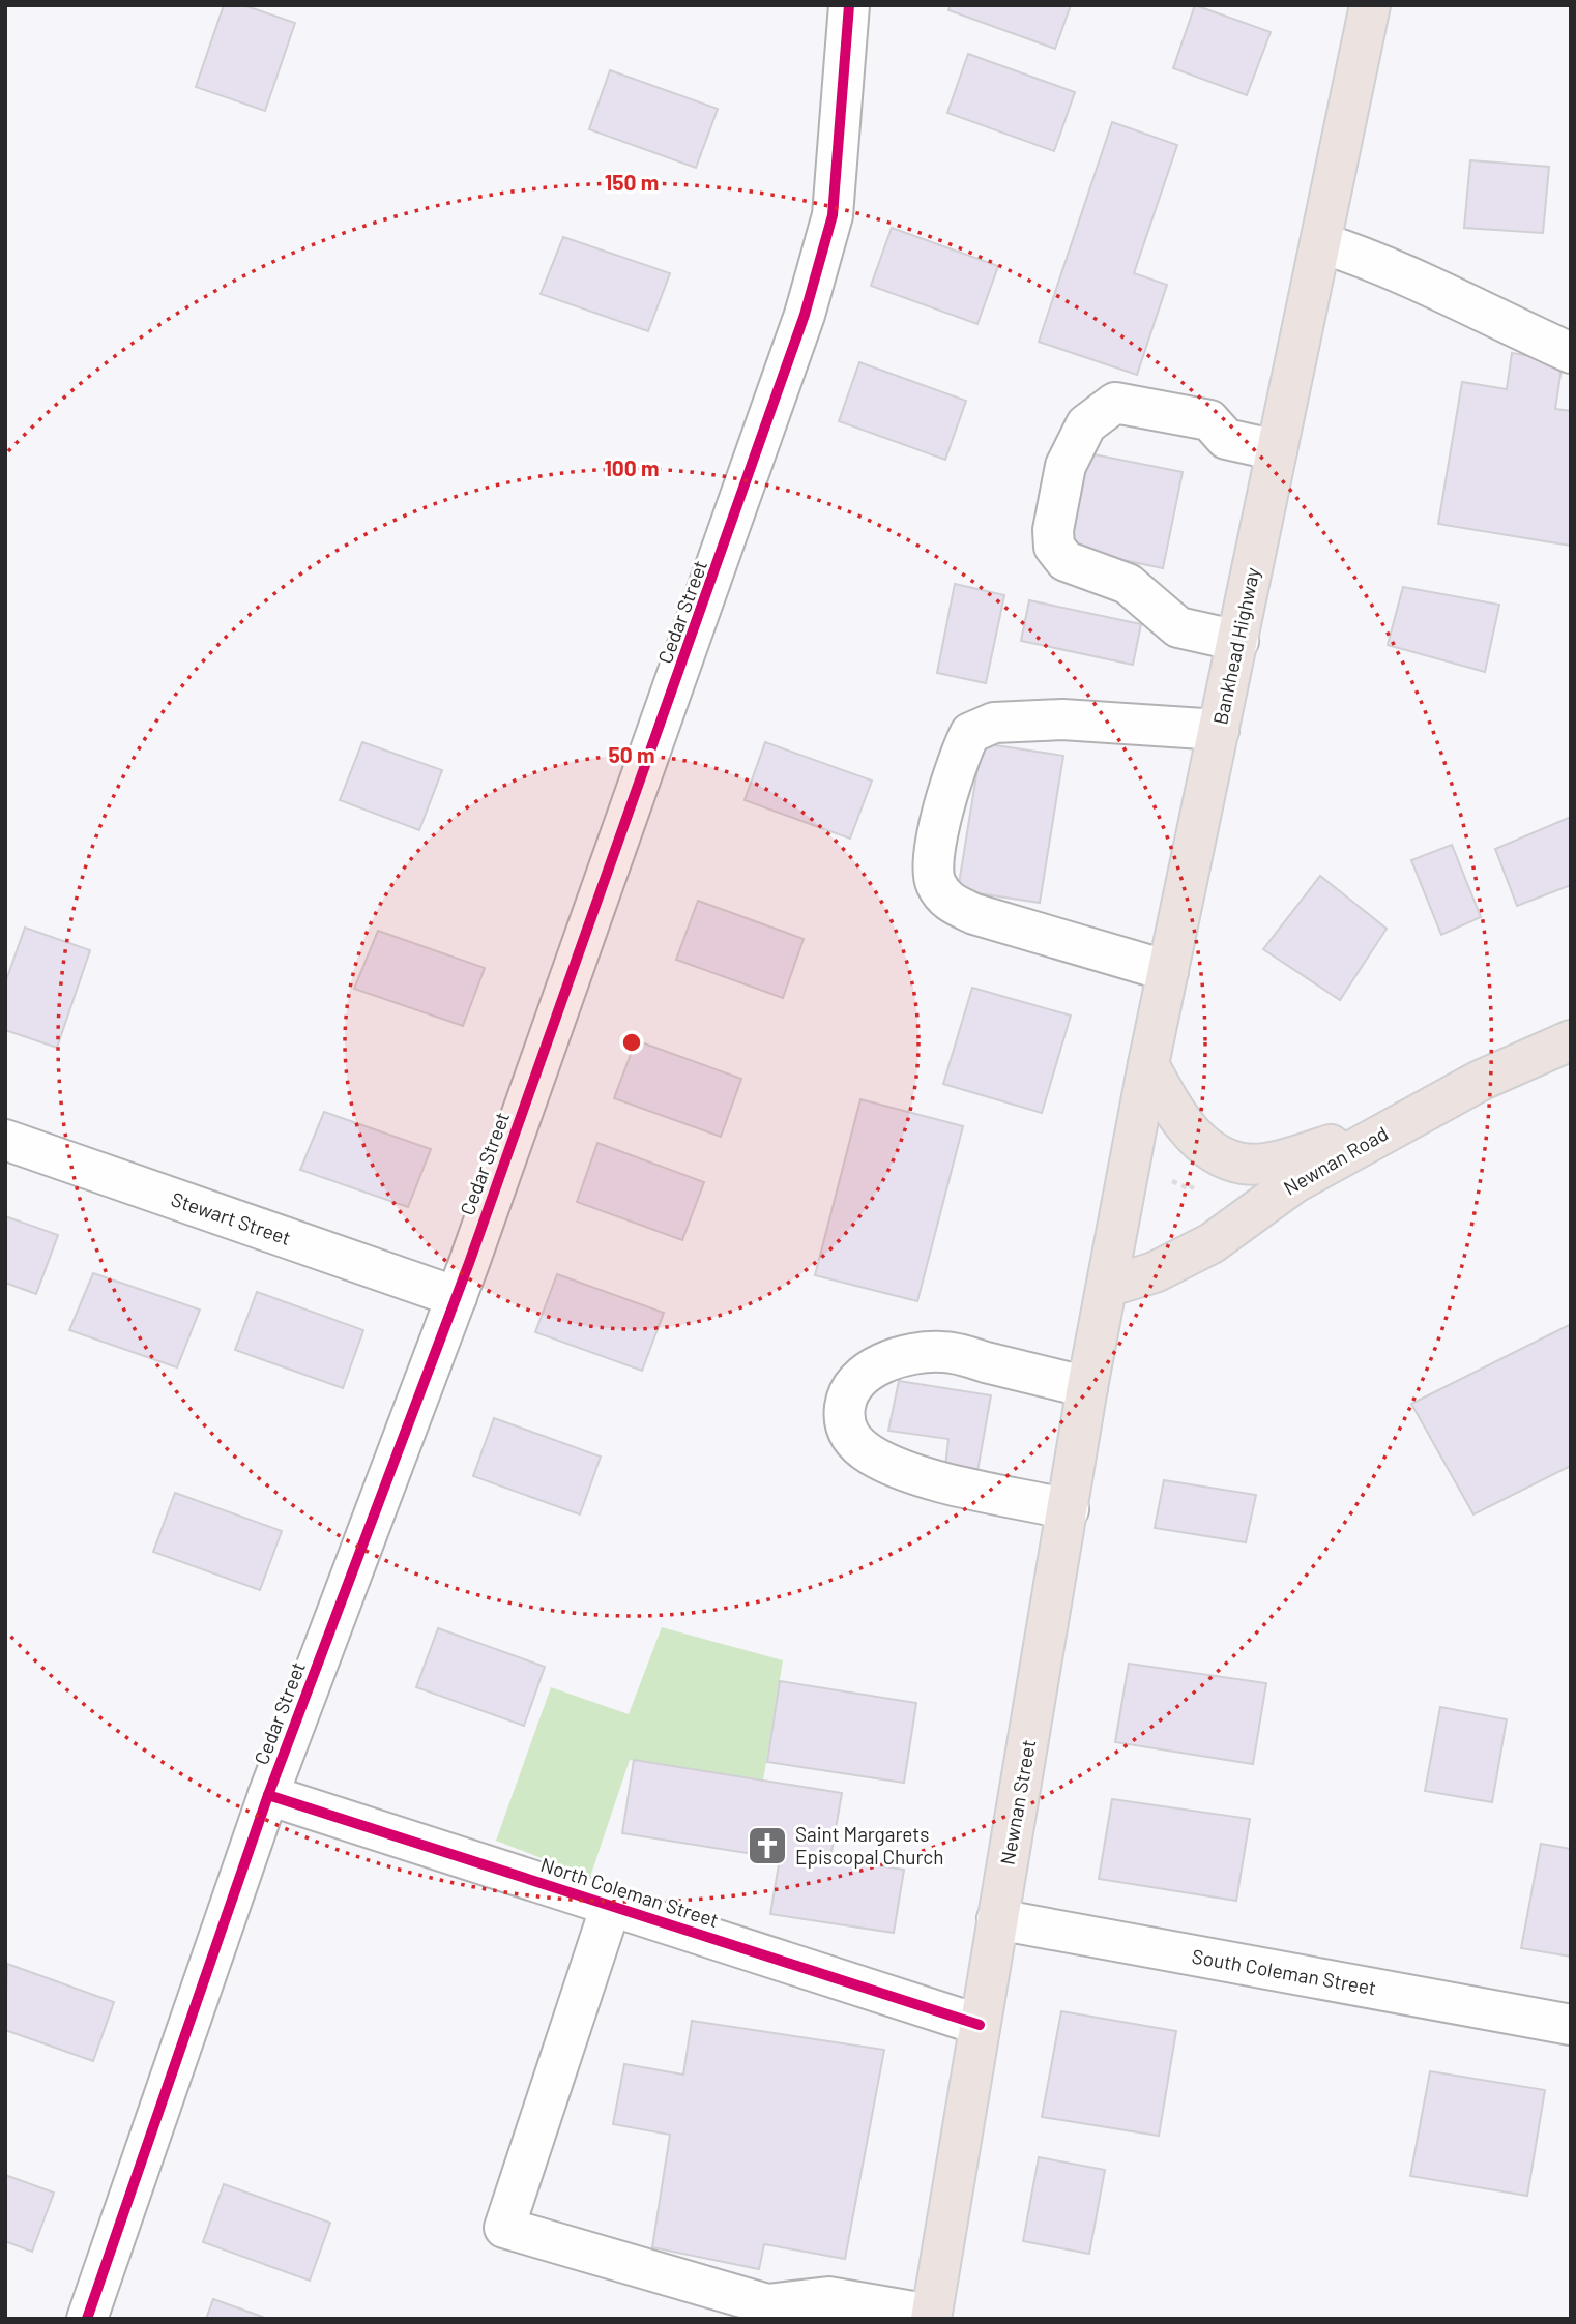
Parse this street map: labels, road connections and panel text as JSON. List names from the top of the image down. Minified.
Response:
{"streets":{"main road":["Bankhead Highway","Newnan Road","Newnan Street"],"street":["Cedar Street","Stewart Street","North Coleman Street","South Coleman Street"]},"crossings":[["Cedar Street","Stewart Street"],["Cedar Street","North Coleman Street"],["Bankhead Highway","Newnan Road"],["Bankhead Highway","Newnan Street"],["Newnan Road","Newnan Street"],["Newnan Street","North Coleman Street"],["Newnan Street","South Coleman Street"]],"places":{"church":["Saint Margarets Episcopal Church"]},"rings":["150 m","100 m","50 m"]}
